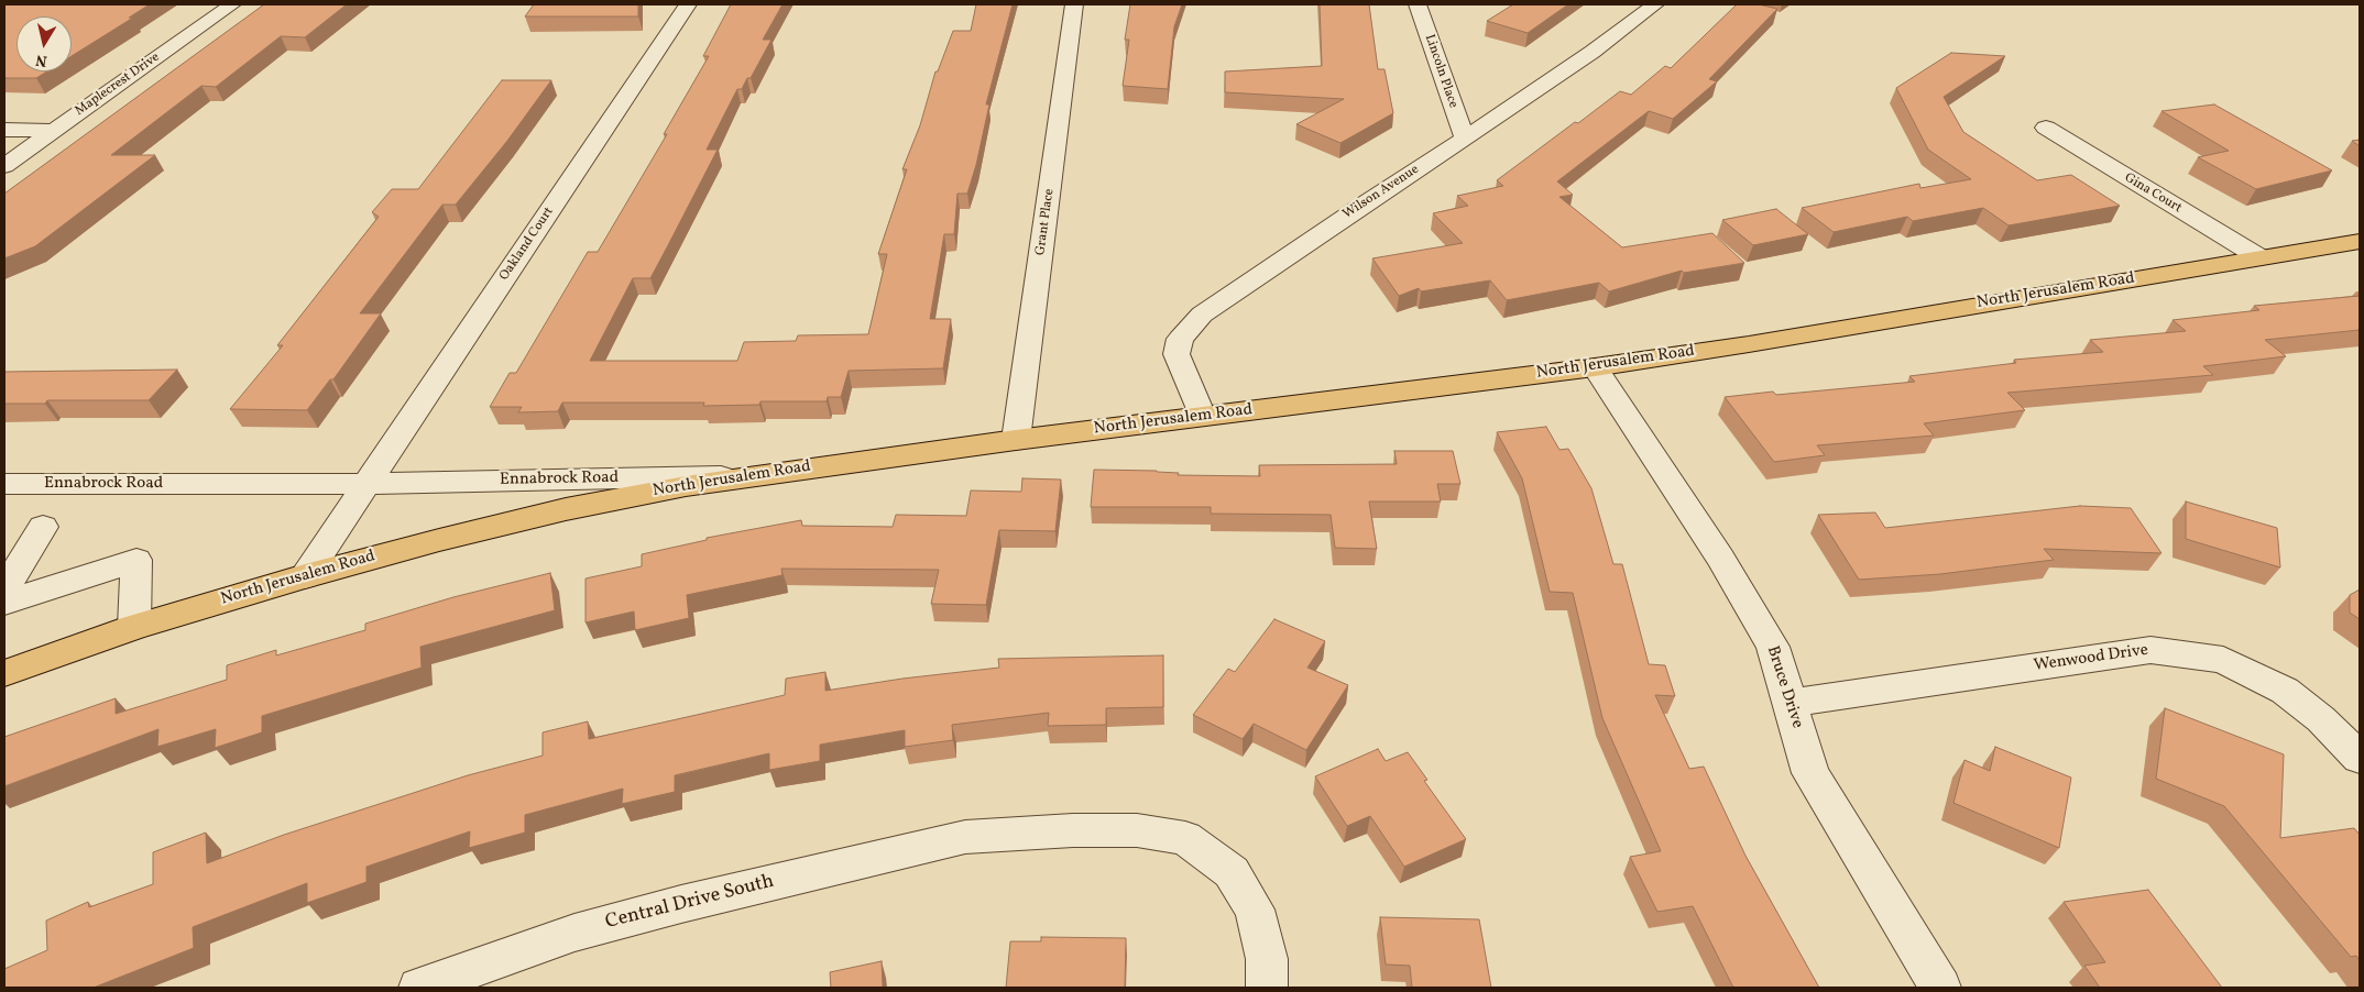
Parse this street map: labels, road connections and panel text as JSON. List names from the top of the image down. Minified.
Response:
{"streets":{"main road":["North Jerusalem Road"],"street":["Lincoln Place","Maplecrest Drive","Wilson Avenue","Gina Court","Grant Place","Oakland Court","Ennabrock Road","Wenwood Drive","Bruce Drive","Central Drive South"]},"crossings":[["Lincoln Place","Wilson Avenue"],["Wilson Avenue","North Jerusalem Road"],["Gina Court","North Jerusalem Road"],["Grant Place","North Jerusalem Road"],["Oakland Court","Ennabrock Road"],["North Jerusalem Road","Ennabrock Road"],["North Jerusalem Road","Bruce Drive"],["Wenwood Drive","Bruce Drive"]],"north":"bottom"}
